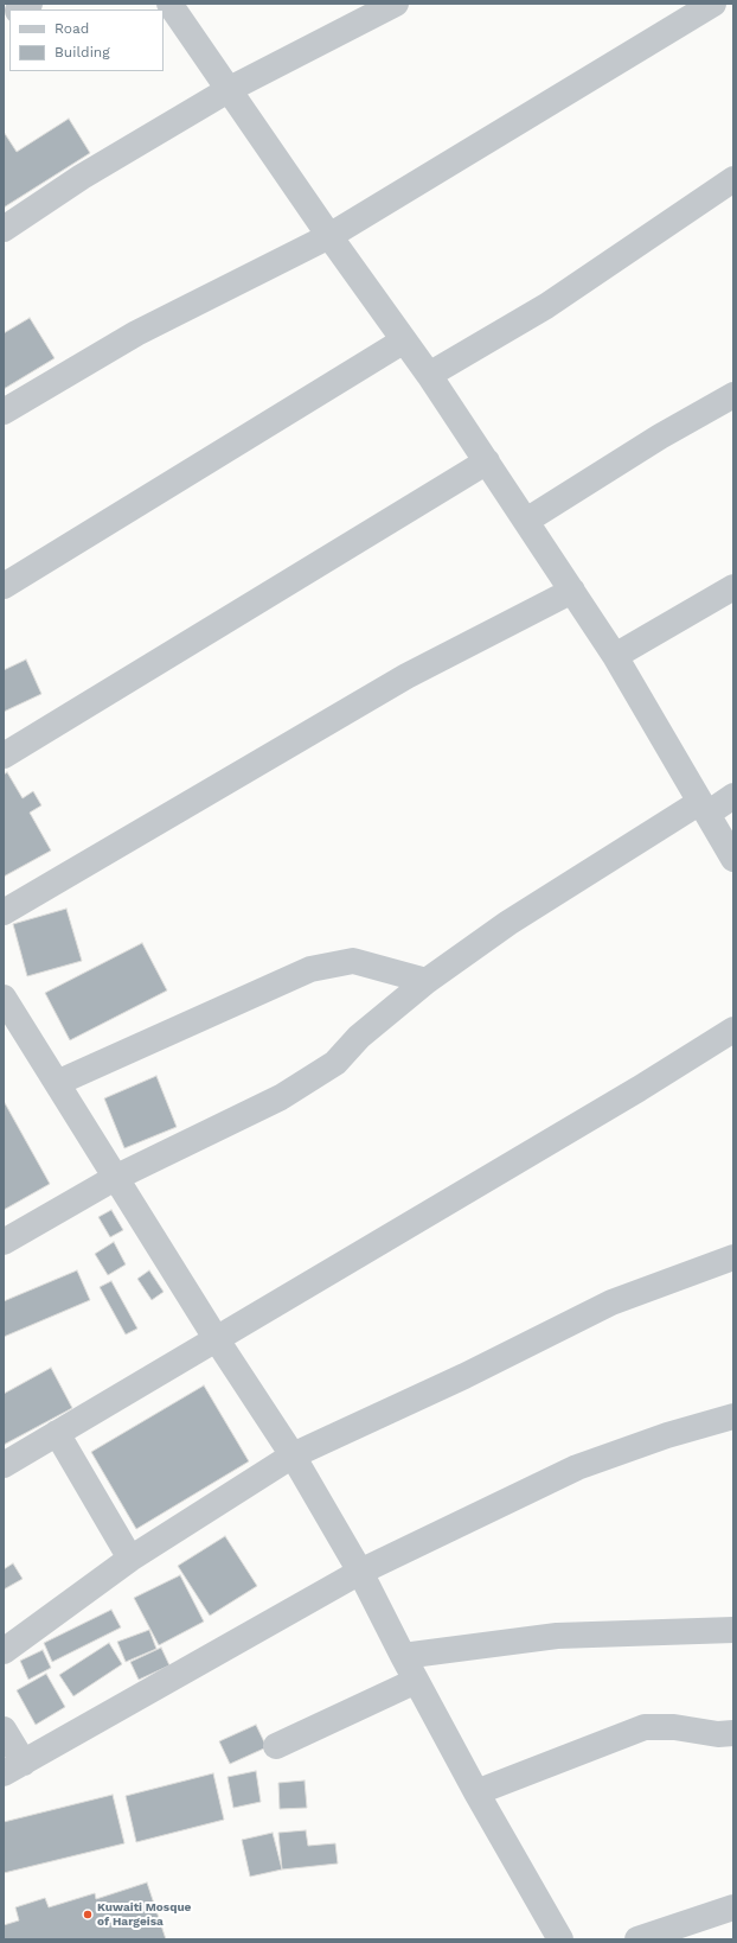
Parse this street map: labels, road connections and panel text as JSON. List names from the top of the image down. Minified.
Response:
{"places":["Kuwaiti Mosque of Hargeisa"],"legend":["Road","Building"]}
